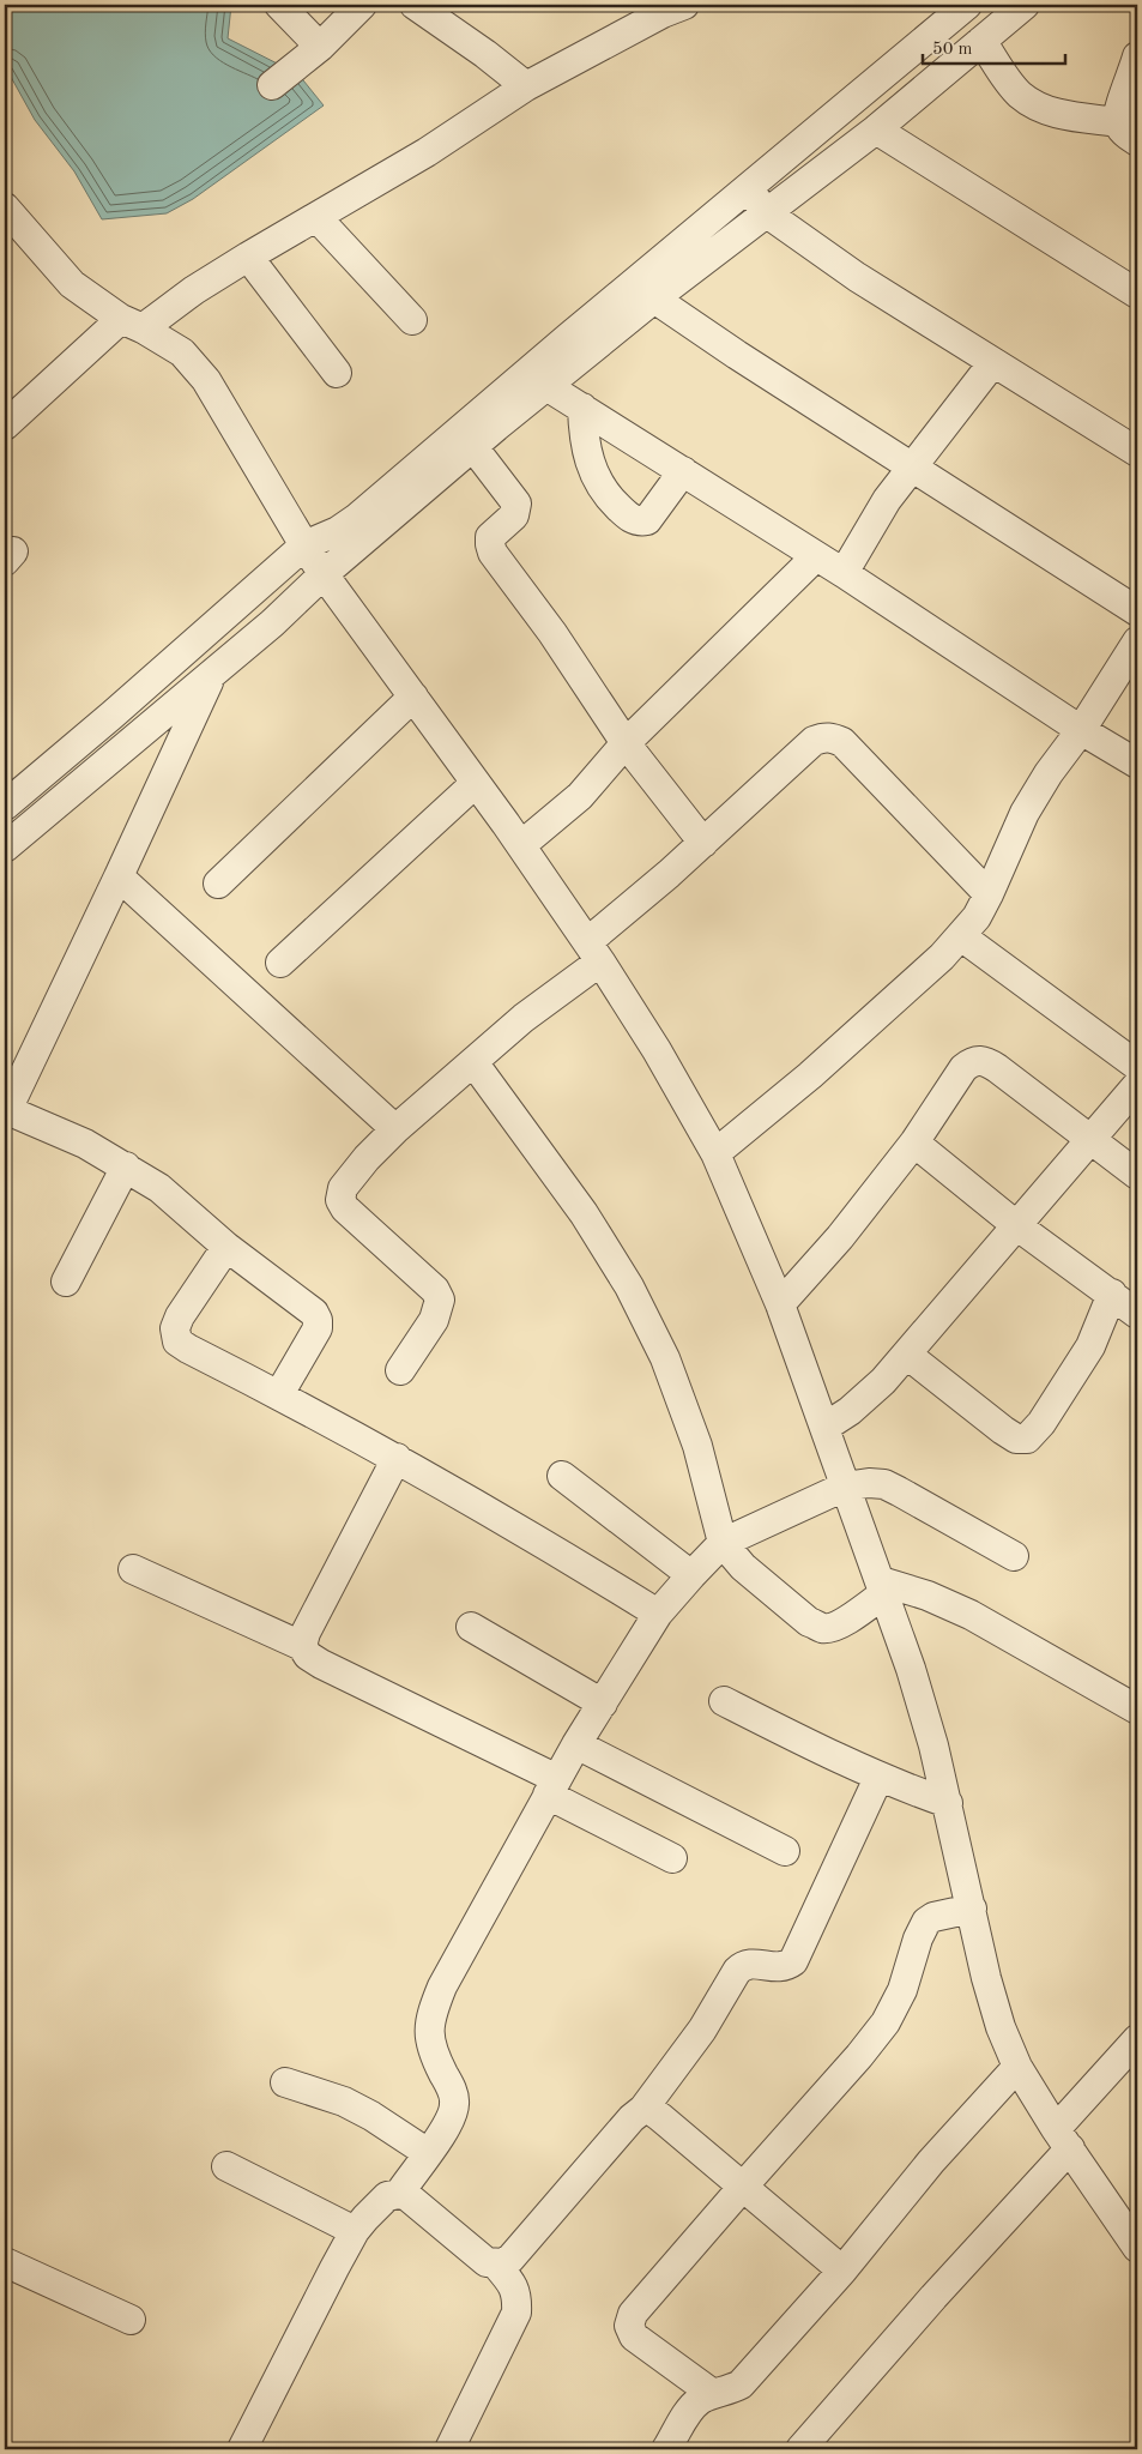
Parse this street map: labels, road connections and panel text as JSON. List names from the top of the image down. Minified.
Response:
{"scale_bar":"50 m"}
